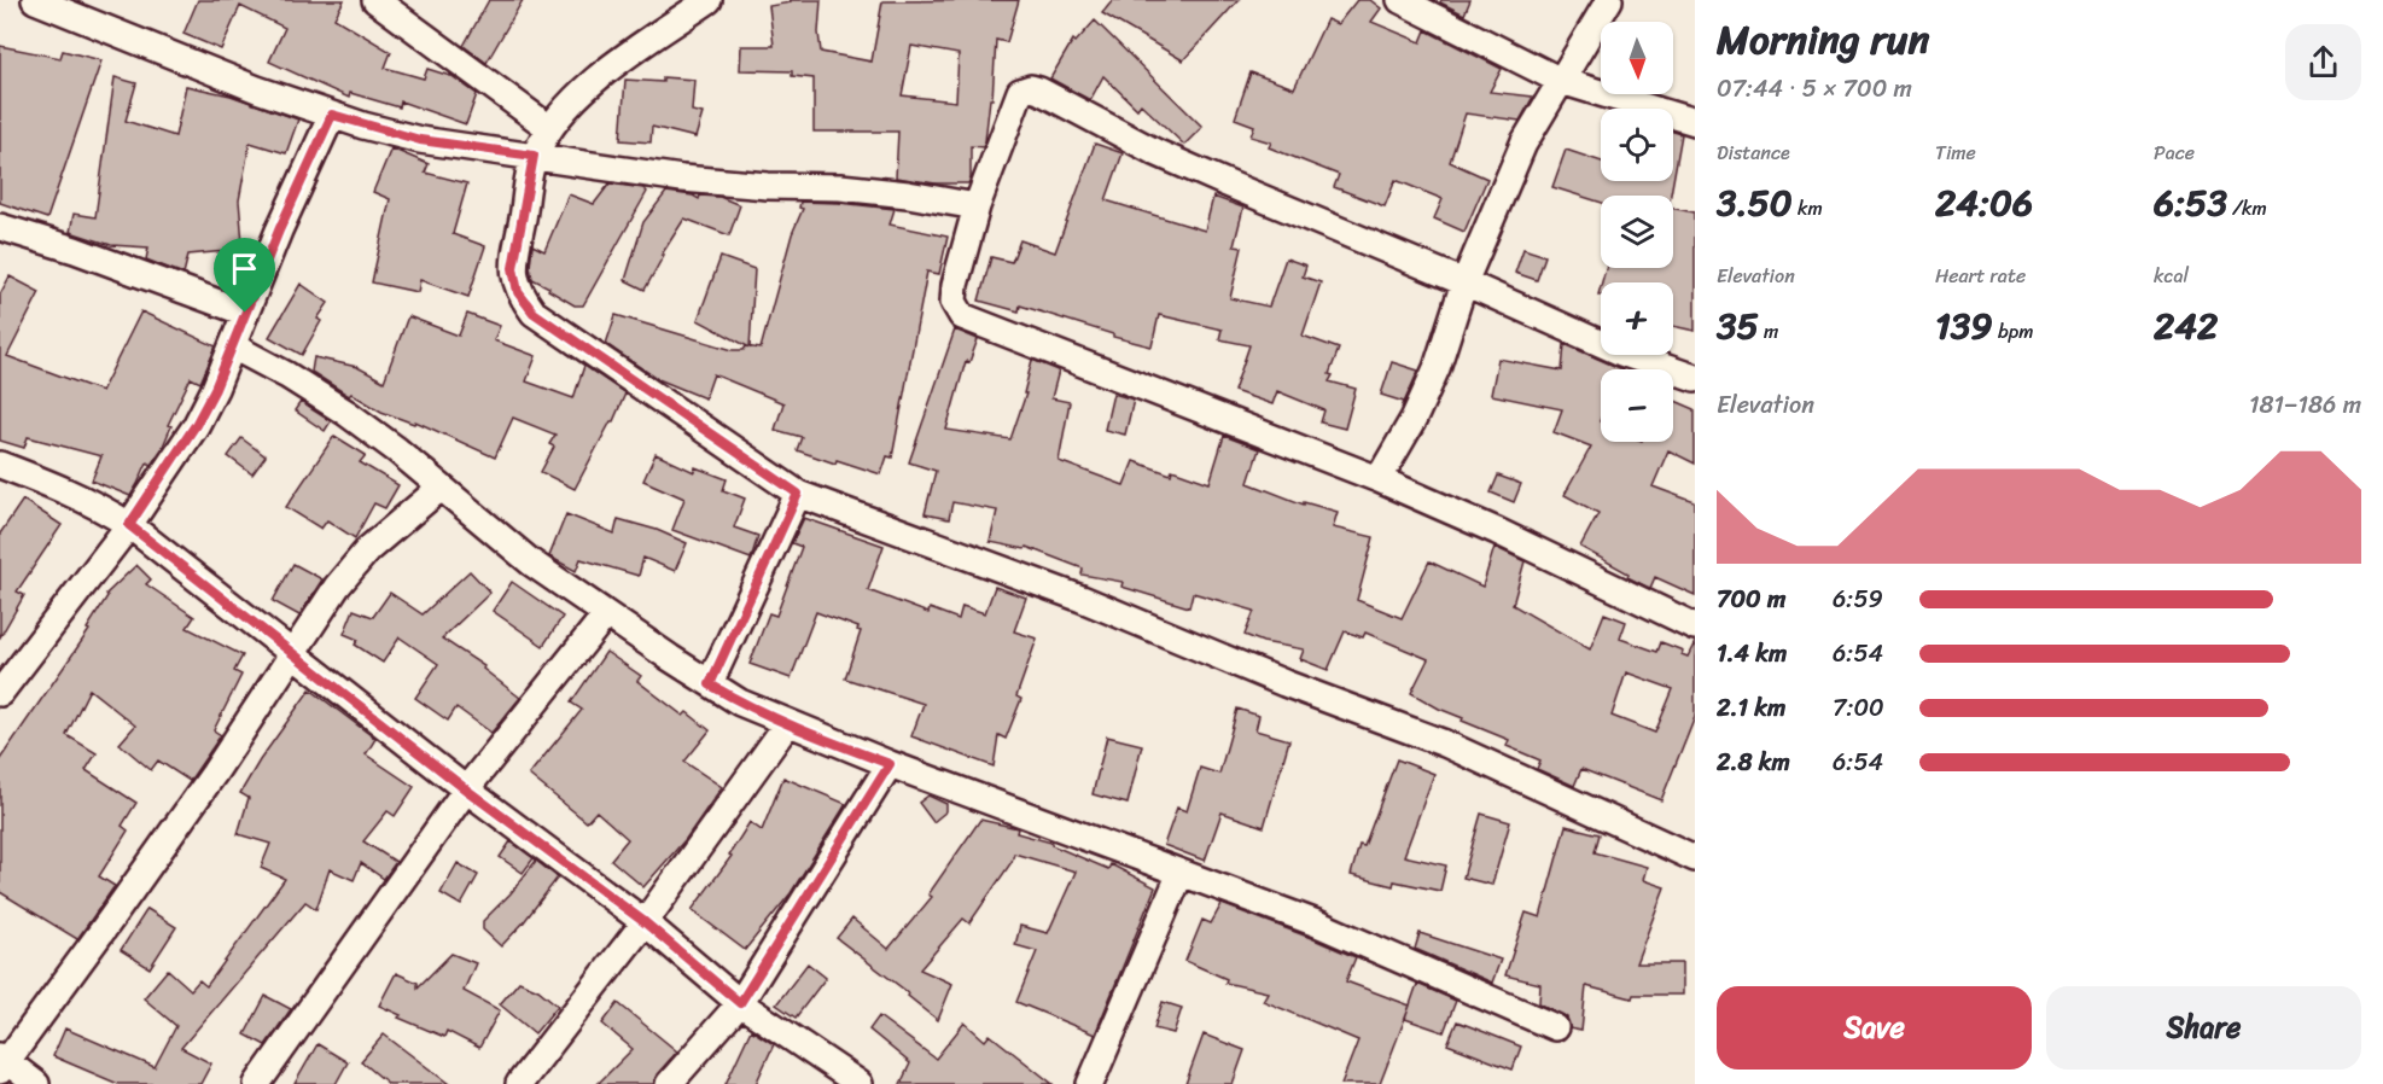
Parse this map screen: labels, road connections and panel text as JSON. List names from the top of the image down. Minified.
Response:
{"north":"bottom","page":{"heading":["Morning run","07:44 · 5 × 700 m"],"map_buttons":["+","−"],"stats":[["Distance","3.50 km"],["Time","24:06"],["Pace","6:53 /km"],["Elevation","35 m"],["Heart rate","139 bpm"],["kcal","242"]],"chart":["Elevation","181–186 m"],"list":[{"name":"700 m","note":"6:59"},{"name":"1.4 km","note":"6:54"},{"name":"2.1 km","note":"7:00"},{"name":"2.8 km","note":"6:54"}],"buttons":["Save","Share"]}}
